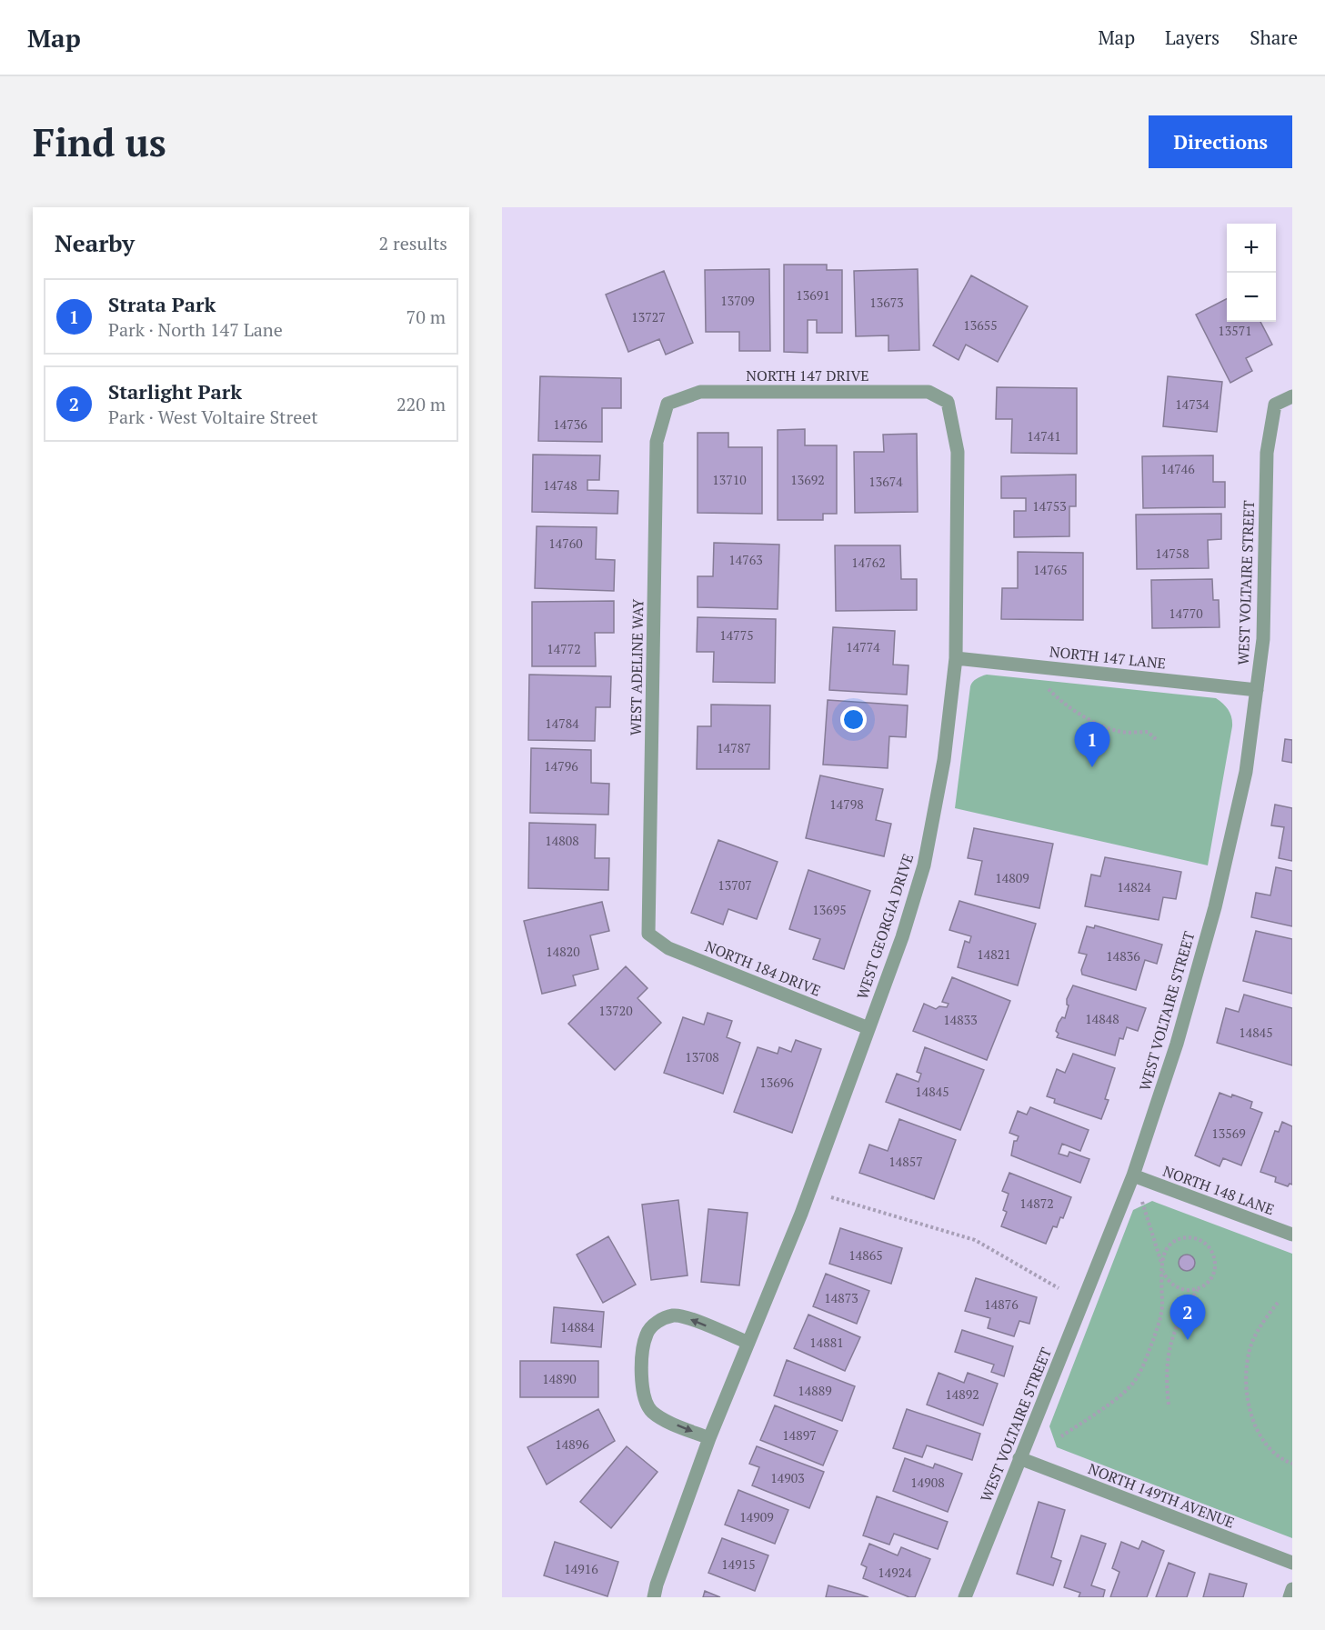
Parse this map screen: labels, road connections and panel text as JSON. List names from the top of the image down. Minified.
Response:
{"streets":{"street":["NORTH 147 DRIVE","WEST VOLTAIRE STREET","NORTH 147 LANE","WEST ADELINE WAY","WEST GEORGIA DRIVE","NORTH 184 DRIVE","NORTH 148 LANE","NORTH 149TH AVENUE"]},"crossings":[["NORTH 147 DRIVE","WEST ADELINE WAY"],["NORTH 147 DRIVE","WEST GEORGIA DRIVE"],["WEST VOLTAIRE STREET","NORTH 147 LANE"],["WEST VOLTAIRE STREET","NORTH 148 LANE"],["WEST VOLTAIRE STREET","NORTH 149TH AVENUE"],["NORTH 147 LANE","WEST GEORGIA DRIVE"],["WEST ADELINE WAY","NORTH 184 DRIVE"],["WEST GEORGIA DRIVE","NORTH 184 DRIVE"]],"house_numbers":["13691","13709","13673","13727","13655","13571","14734","14736","14741","14746","13710","13692","13674","14748","14753","14760","14758","14763","14762","14765","14770","14775","14774","14772","14784","14787","14796","14798","14808","14809","13707","14824","13695","14820","14821","14836","13720","14848","14833","14845","13708","13696","14845","13569","14857","14872","14865","14873","14876","14884","14881","14890","14889","14892","14897","14896","14903","14908","14909","14915","14916","14924"],"page":{"header":"Map","nav":["Map","Layers","Share"],"buttons":"Directions","title":"Find us","heading":["Nearby","2 results"],"map_buttons":["+","−"],"list":[{"mark":"1","name":"Strata Park","note":"Park · North 147 Lane","value":"70 m"},{"mark":"2","name":"Starlight Park","note":"Park · West Voltaire Street","value":"220 m"}],"pins":["1","2"]}}
